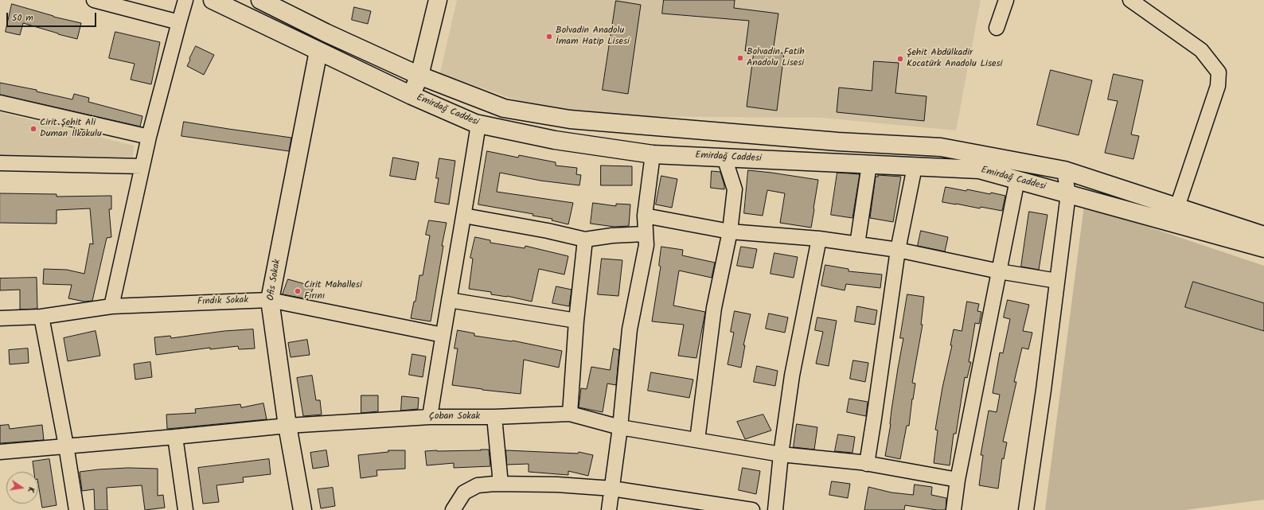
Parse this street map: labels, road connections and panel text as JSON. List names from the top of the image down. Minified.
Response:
{"streets":{"main road":["Emirdağ Caddesi","Ofis Sokak"],"street":["Fındık Sokak","Çoban Sokak"]},"crossings":[["Emirdağ Caddesi","Ofis Sokak"],["Ofis Sokak","Fındık Sokak"],["Ofis Sokak","Çoban Sokak"]],"places":["Bolvadin Anadolu İmam Hatip Lisesi","Bolvadin Fatih Anadolu Lisesi","Şehit Abdülkadir Kocatürk Anadolu Lisesi","Cirit Şehit Ali Duman İlkokulu","Cirit Mahallesi Fırını"],"scale_bar":"50 m","north":"right"}
